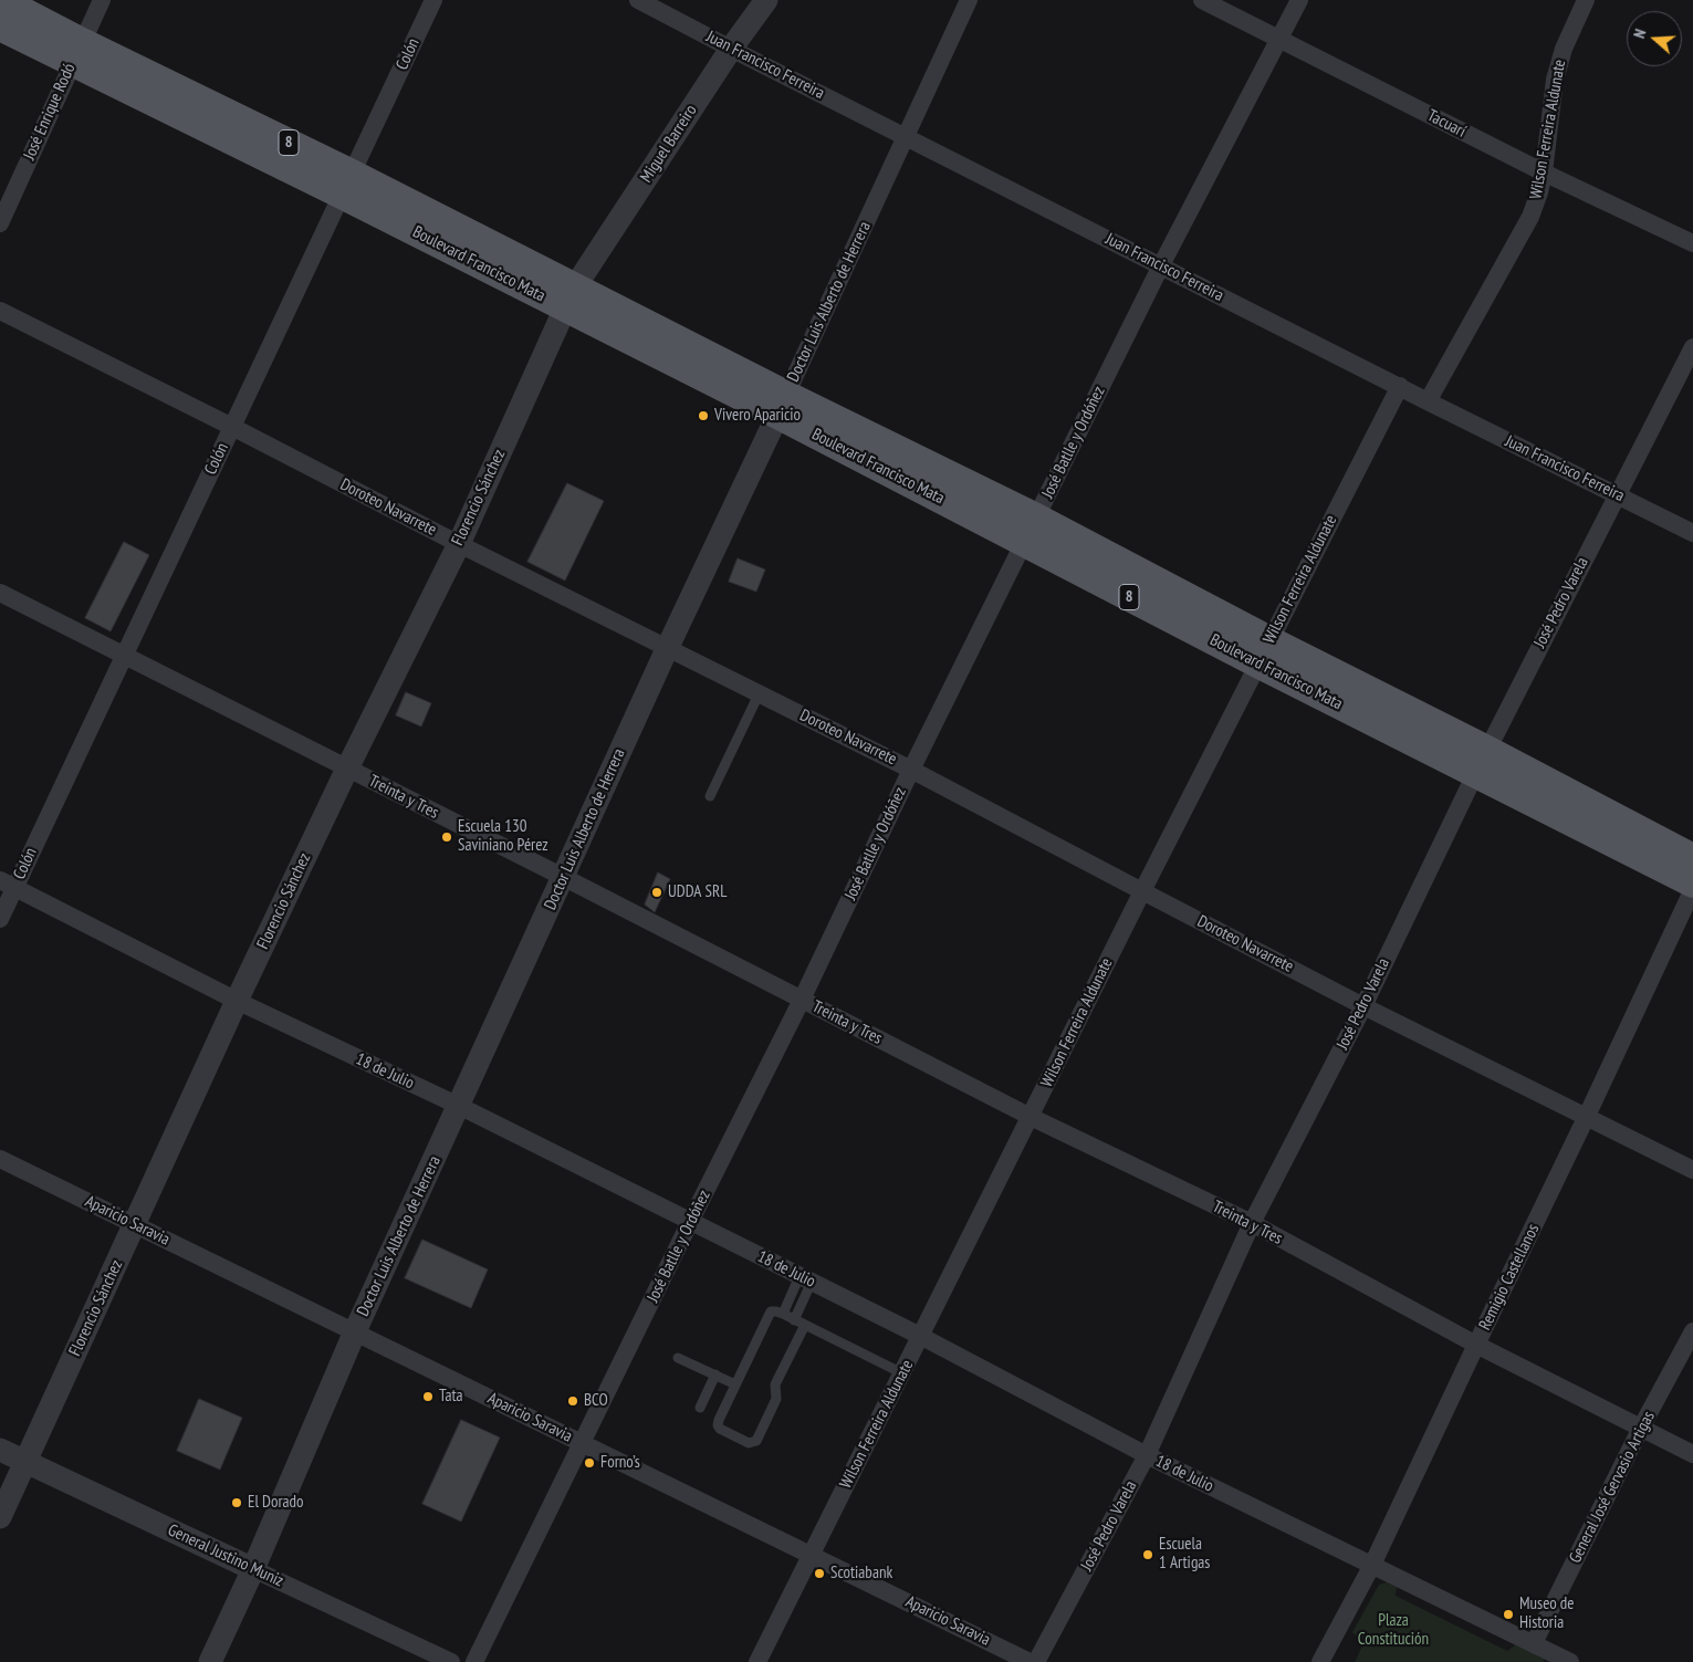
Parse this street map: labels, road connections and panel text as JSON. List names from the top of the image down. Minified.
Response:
{"streets":{"main road":["8","Boulevard Francisco Mata"],"street":["Colón","Juan Francisco Ferreira","José Enrique Rodó","Tacuarí","Wilson Ferreira Aldunate","Miguel Barreiro","Doctor Luis Alberto de Herrera","José Batlle y Ordóñez","Florencio Sánchez","Doroteo Navarrete","José Pedro Varela","Treinta y Tres","18 de Julio","Aparicio Saravia","Remigio Castellanos","General José Gervasio Artigas","General Justino Muniz"]},"crossings":[["Colón","Boulevard Francisco Mata"],["Colón","Doroteo Navarrete"],["Colón","Treinta y Tres"],["Colón","18 de Julio"],["Juan Francisco Ferreira","Wilson Ferreira Aldunate"],["Juan Francisco Ferreira","Miguel Barreiro"],["Juan Francisco Ferreira","Doctor Luis Alberto de Herrera"],["Juan Francisco Ferreira","José Batlle y Ordóñez"],["Juan Francisco Ferreira","José Pedro Varela"],["José Enrique Rodó","Boulevard Francisco Mata"],["Tacuarí","Wilson Ferreira Aldunate"],["Tacuarí","José Batlle y Ordóñez"],["Wilson Ferreira Aldunate","Boulevard Francisco Mata"],["Wilson Ferreira Aldunate","Doroteo Navarrete"],["Wilson Ferreira Aldunate","Treinta y Tres"],["Wilson Ferreira Aldunate","18 de Julio"],["Wilson Ferreira Aldunate","Aparicio Saravia"],["Miguel Barreiro","Boulevard Francisco Mata"],["Miguel Barreiro","Florencio Sánchez"],["Boulevard Francisco Mata","Doctor Luis Alberto de Herrera"],["Boulevard Francisco Mata","José Batlle y Ordóñez"],["Boulevard Francisco Mata","Florencio Sánchez"],["Boulevard Francisco Mata","José Pedro Varela"],["Doctor Luis Alberto de Herrera","Doroteo Navarrete"],["Doctor Luis Alberto de Herrera","Treinta y Tres"],["Doctor Luis Alberto de Herrera","18 de Julio"],["Doctor Luis Alberto de Herrera","Aparicio Saravia"],["Doctor Luis Alberto de Herrera","General Justino Muniz"],["José Batlle y Ordóñez","Doroteo Navarrete"],["José Batlle y Ordóñez","Treinta y Tres"],["José Batlle y Ordóñez","18 de Julio"],["José Batlle y Ordóñez","Aparicio Saravia"],["Florencio Sánchez","Doroteo Navarrete"],["Florencio Sánchez","Treinta y Tres"],["Florencio Sánchez","18 de Julio"],["Florencio Sánchez","Aparicio Saravia"],["Florencio Sánchez","General Justino Muniz"],["Doroteo Navarrete","José Pedro Varela"],["Doroteo Navarrete","Remigio Castellanos"],["José Pedro Varela","Treinta y Tres"],["José Pedro Varela","18 de Julio"],["Treinta y Tres","Remigio Castellanos"],["Treinta y Tres","General José Gervasio Artigas"],["18 de Julio","Remigio Castellanos"],["18 de Julio","General José Gervasio Artigas"]],"parks":["Plaza Constitución"],"places":["Vivero Aparicio","Escuela 130 Saviniano Pérez","UDDA SRL","Tata","BCO","Forno’s","El Dorado","Escuela 1 Artigas","Scotiabank","Museo de Historia"],"north":"left"}
